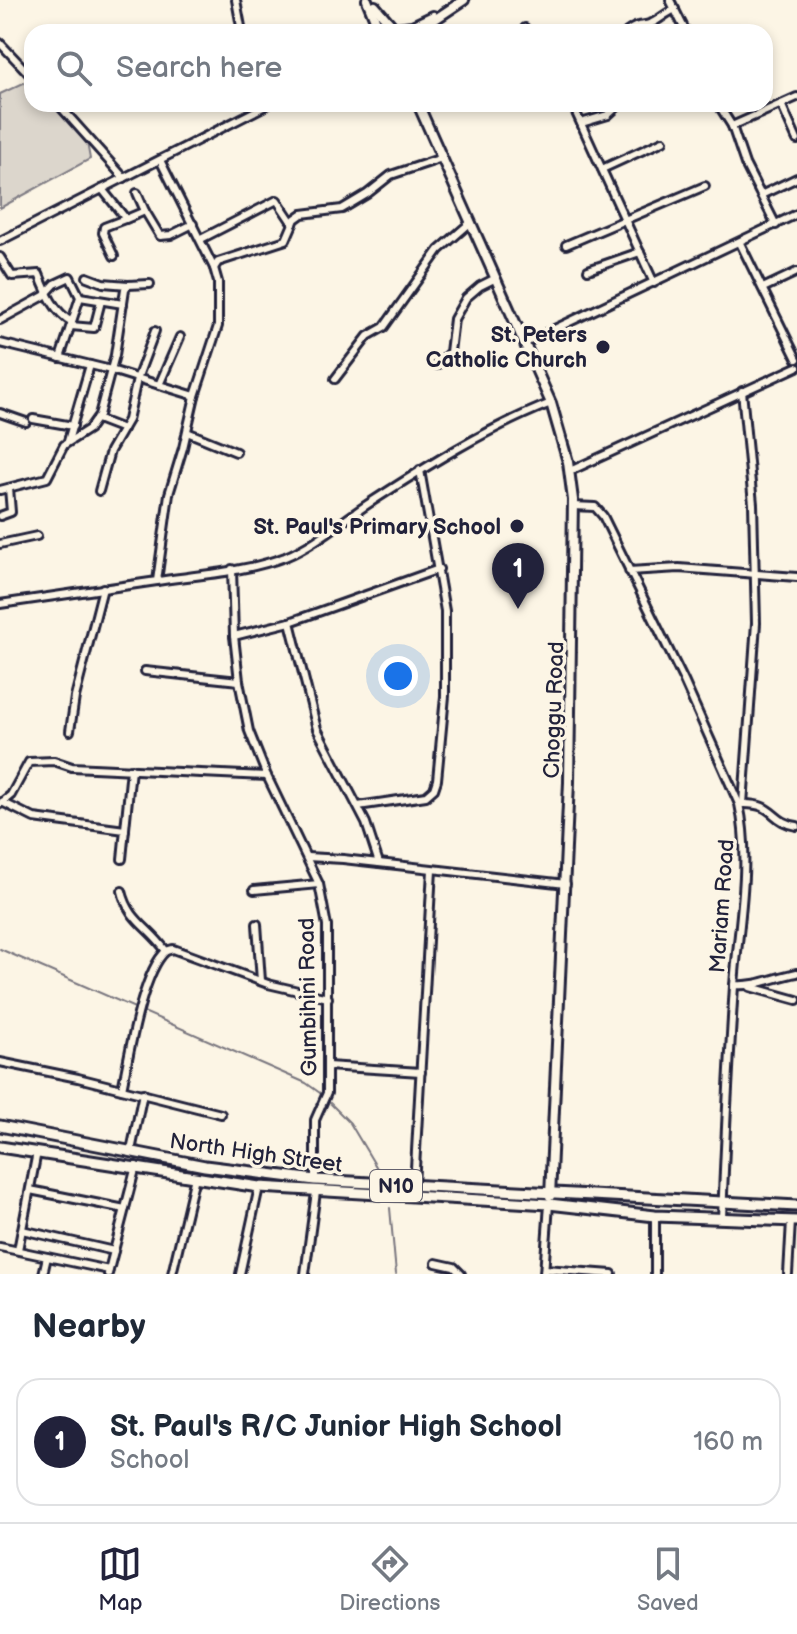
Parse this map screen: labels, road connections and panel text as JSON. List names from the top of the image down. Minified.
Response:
{"streets":{"highway":["North High Street","N10"],"main road":["Choggu Road"],"street":["Mariam Road","Gumbihini Road"]},"crossings":[["Choggu Road","Mariam Road"],["Choggu Road","North High Street"],["Mariam Road","North High Street"],["Gumbihini Road","North High Street"]],"places":["St. Peters Catholic Church","St. Paul's Primary School"],"page":{"search":"Search here","pins":"1","heading":"Nearby","list":[{"mark":"1","name":"St. Paul's R/C Junior High School","note":"School","value":"160 m"}],"nav":["Map","Directions","Saved"]}}
